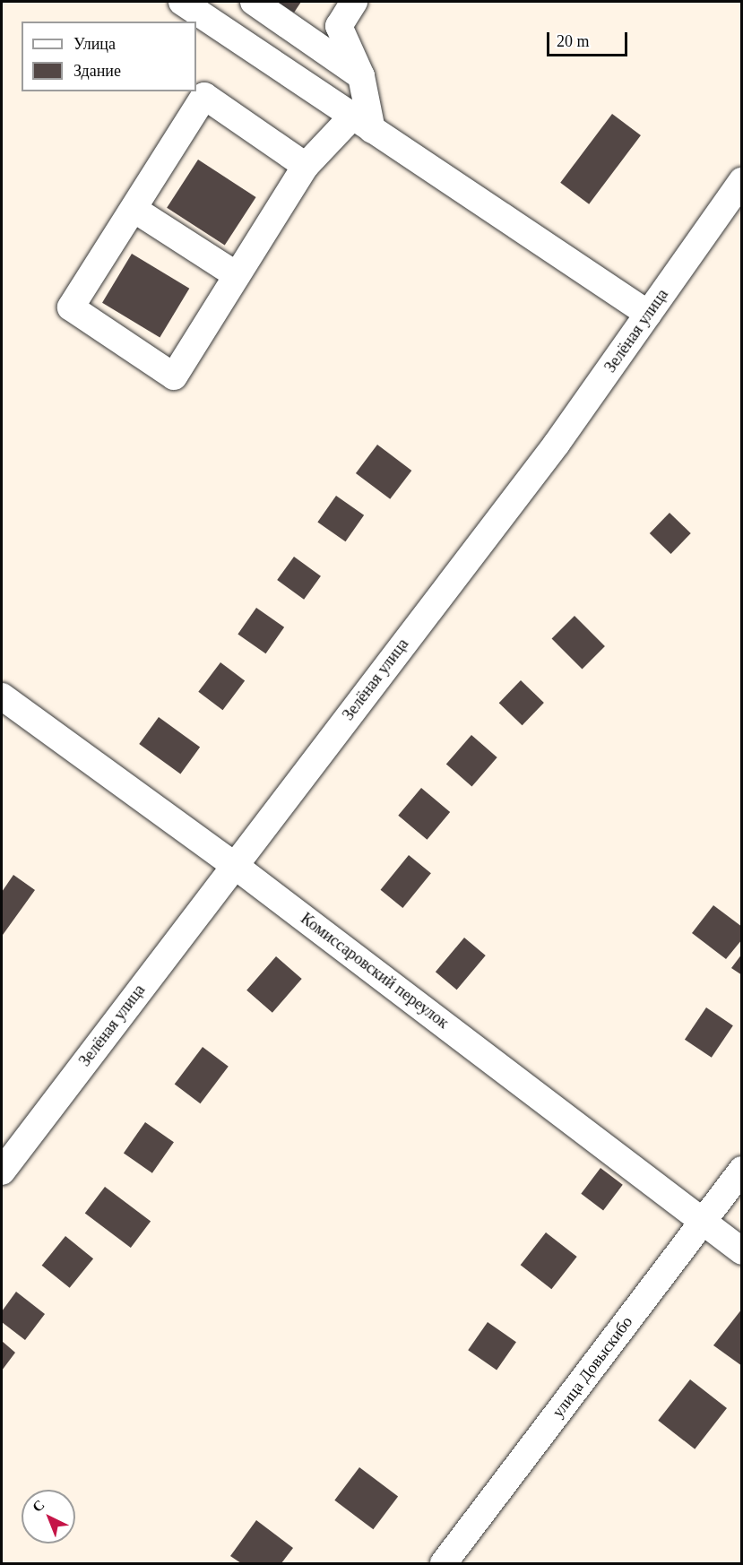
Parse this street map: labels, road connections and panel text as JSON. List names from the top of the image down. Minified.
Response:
{"streets":{"street":["Зелёная улица","Комиссаровский переулок","улица Довыскибо"]},"crossings":[["Зелёная улица","Комиссаровский переулок"],["Комиссаровский переулок","улица Довыскибо"]],"legend":["Улица","Здание"],"scale_bar":"20 m","north":"top left"}
